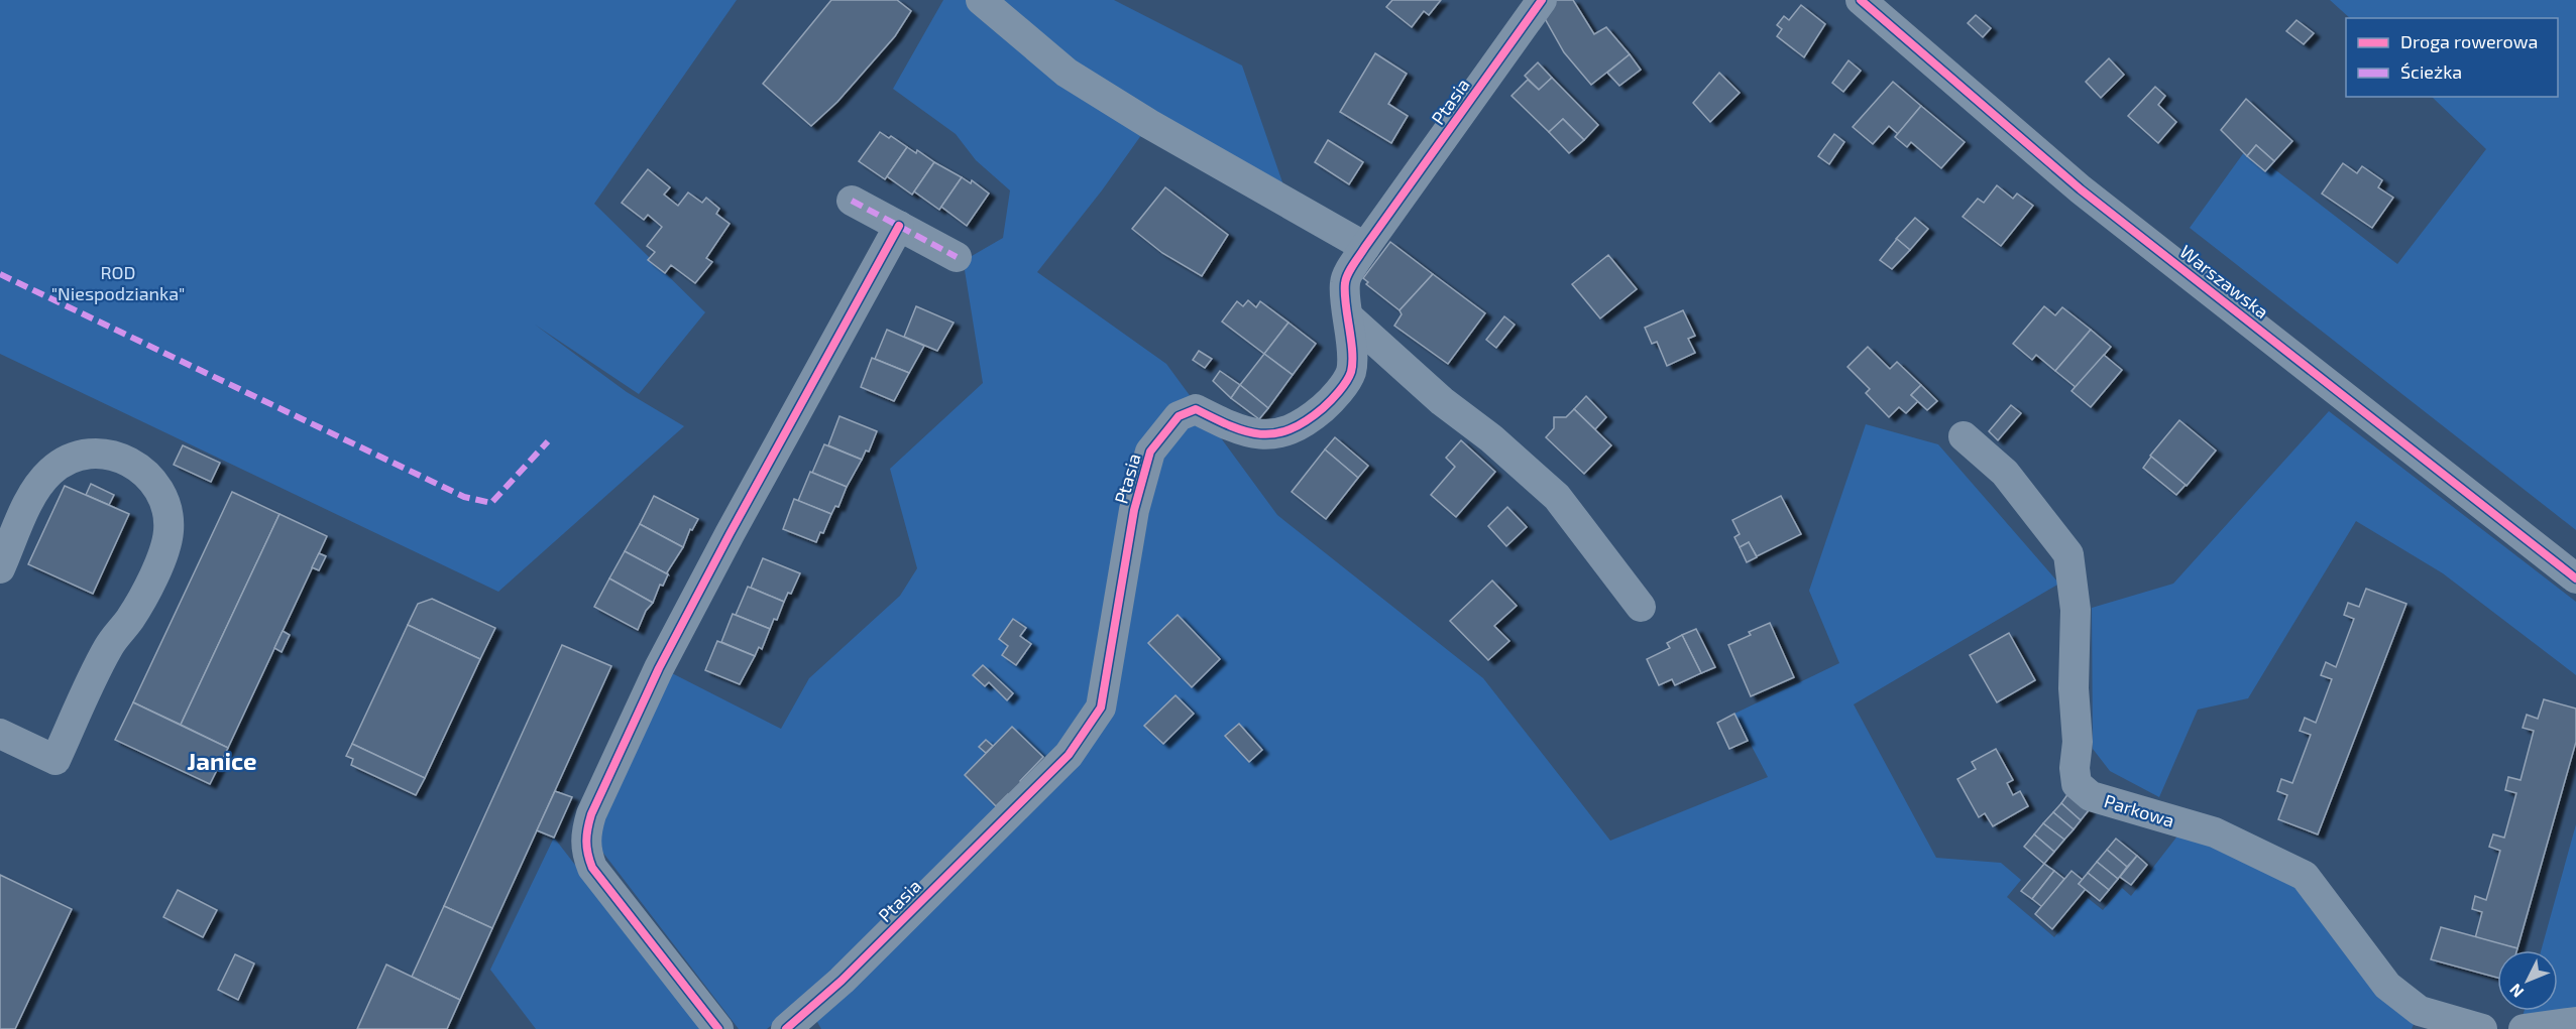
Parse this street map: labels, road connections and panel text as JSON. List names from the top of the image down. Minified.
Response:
{"streets":{"street":["Ptasia","Warszawska","Parkowa"]},"districts":["Janice"],"parks":["ROD \"Niespodzianka\""],"legend":["Droga rowerowa","Ścieżka"],"north":"bottom left"}
